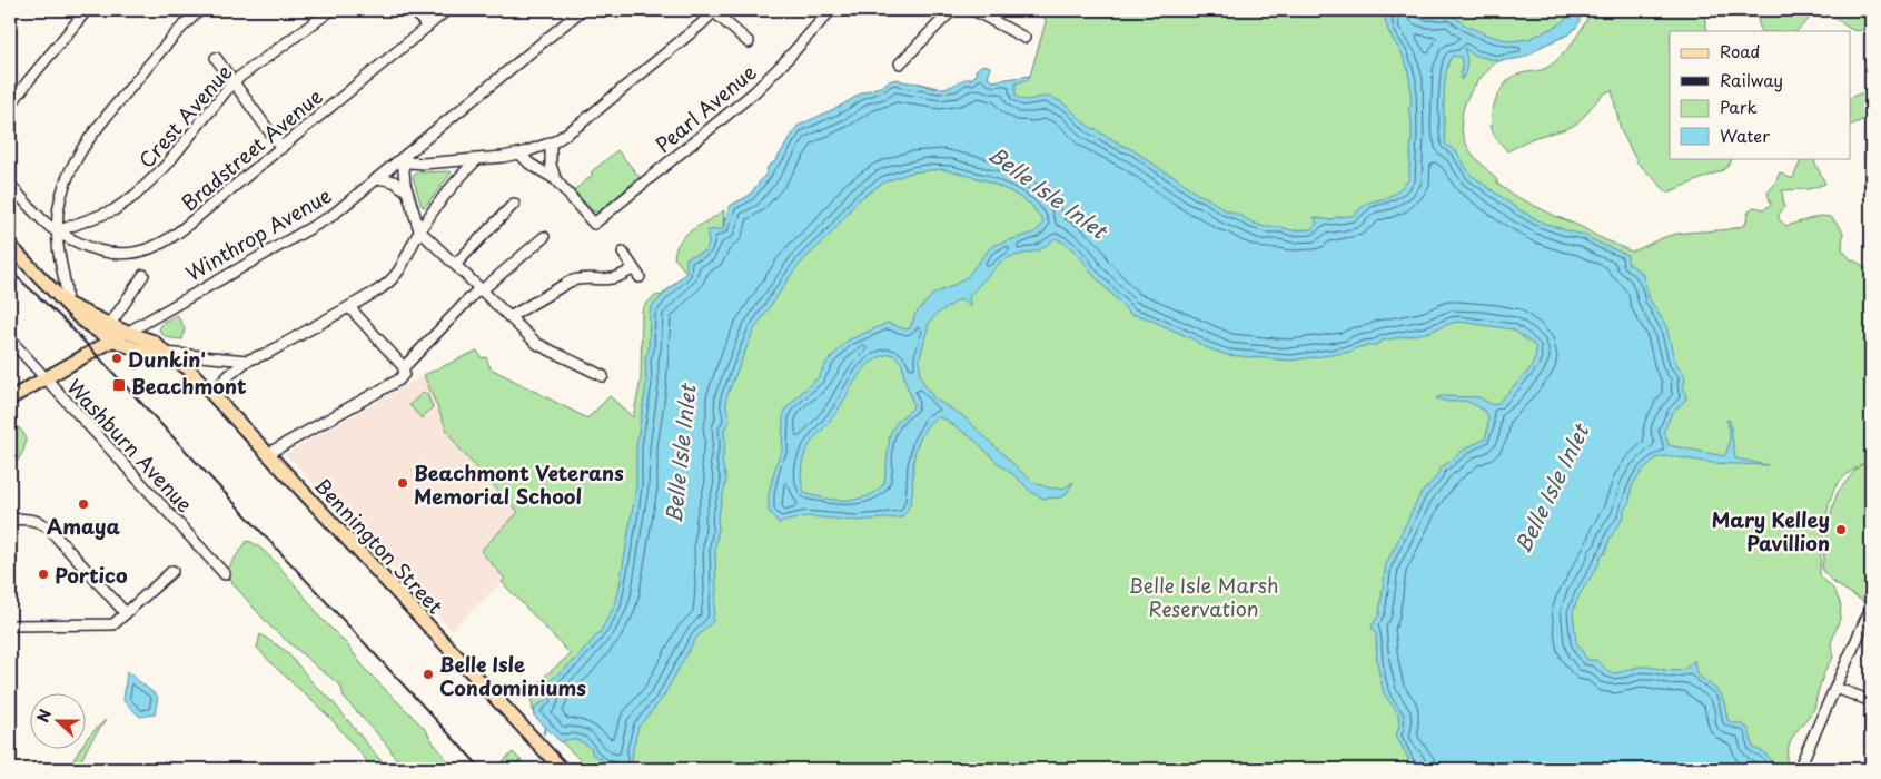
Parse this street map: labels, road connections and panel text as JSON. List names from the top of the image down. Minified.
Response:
{"streets":{"main road":["Winthrop Avenue","Bennington Street"],"street":["Pearl Avenue","Crest Avenue","Bradstreet Avenue","Washburn Avenue"]},"crossings":[["Crest Avenue","Bradstreet Avenue"],["Winthrop Avenue","Washburn Avenue"],["Winthrop Avenue","Bennington Street"]],"water":["Belle Isle Inlet"],"parks":["Belle Isle Marsh Reservation"],"places":{"other":["Dunkin'","Beachmont Veterans Memorial School","Amaya","Mary Kelley Pavillion","Portico","Belle Isle Condominiums"],"transit":["Beachmont"]},"legend":["Road","Railway","Park","Water"],"north":"left"}
